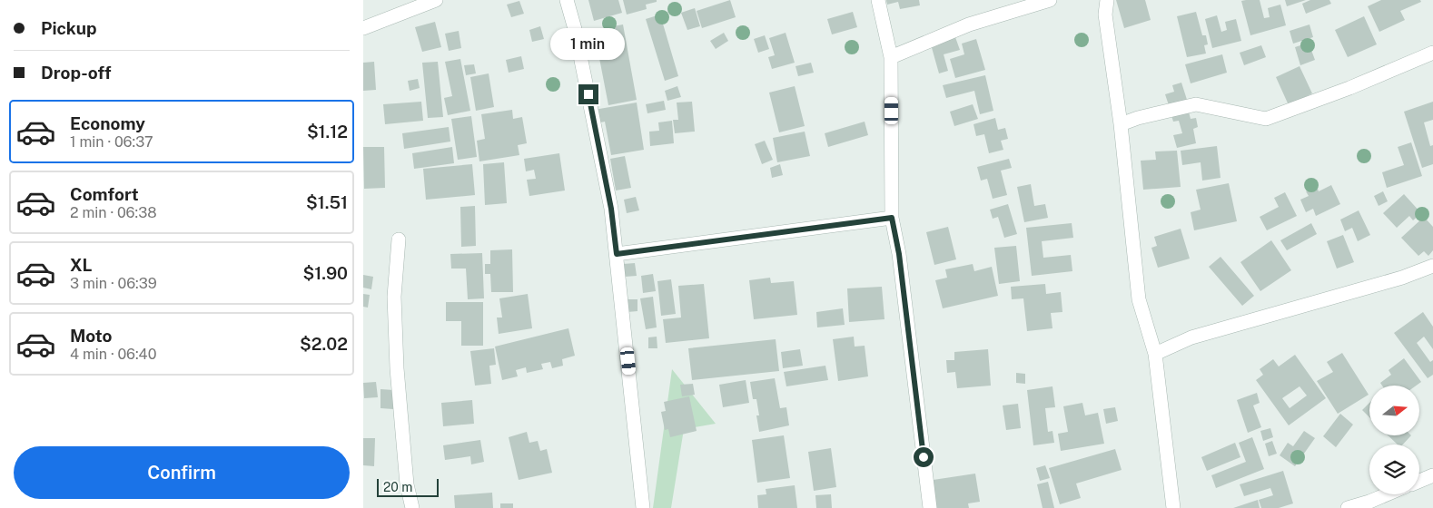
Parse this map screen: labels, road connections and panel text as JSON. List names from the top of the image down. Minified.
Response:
{"scale_bar":"20 m","north":"right","page":{"banner":["Pickup","Drop-off"],"bubble":"1 min","list":[{"name":"Economy","note":"1 min · 06:37","value":"$1.12"},{"name":"Comfort","note":"2 min · 06:38","value":"$1.51"},{"name":"XL","note":"3 min · 06:39","value":"$1.90"},{"name":"Moto","note":"4 min · 06:40","value":"$2.02"}],"buttons":"Confirm","scale":"20 m"}}
